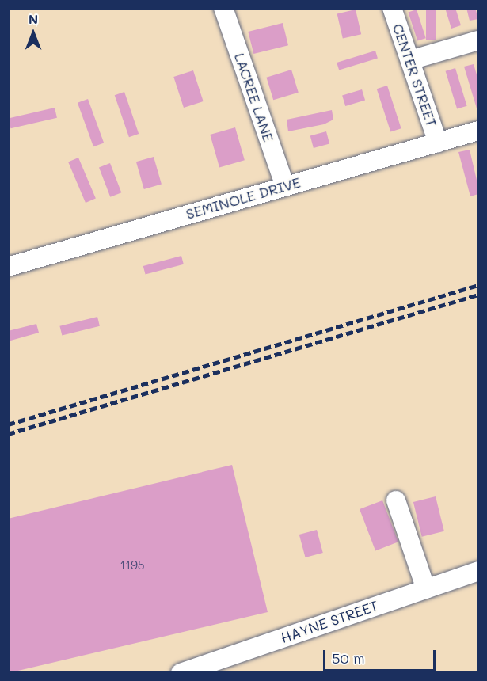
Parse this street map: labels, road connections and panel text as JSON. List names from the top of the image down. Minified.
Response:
{"streets":{"street":["CENTER STREET","LACREE LANE","SEMINOLE DRIVE","HAYNE STREET"]},"crossings":[["CENTER STREET","SEMINOLE DRIVE"],["LACREE LANE","SEMINOLE DRIVE"]],"house_numbers":["1195"],"scale_bar":"50 m","north":"top"}
